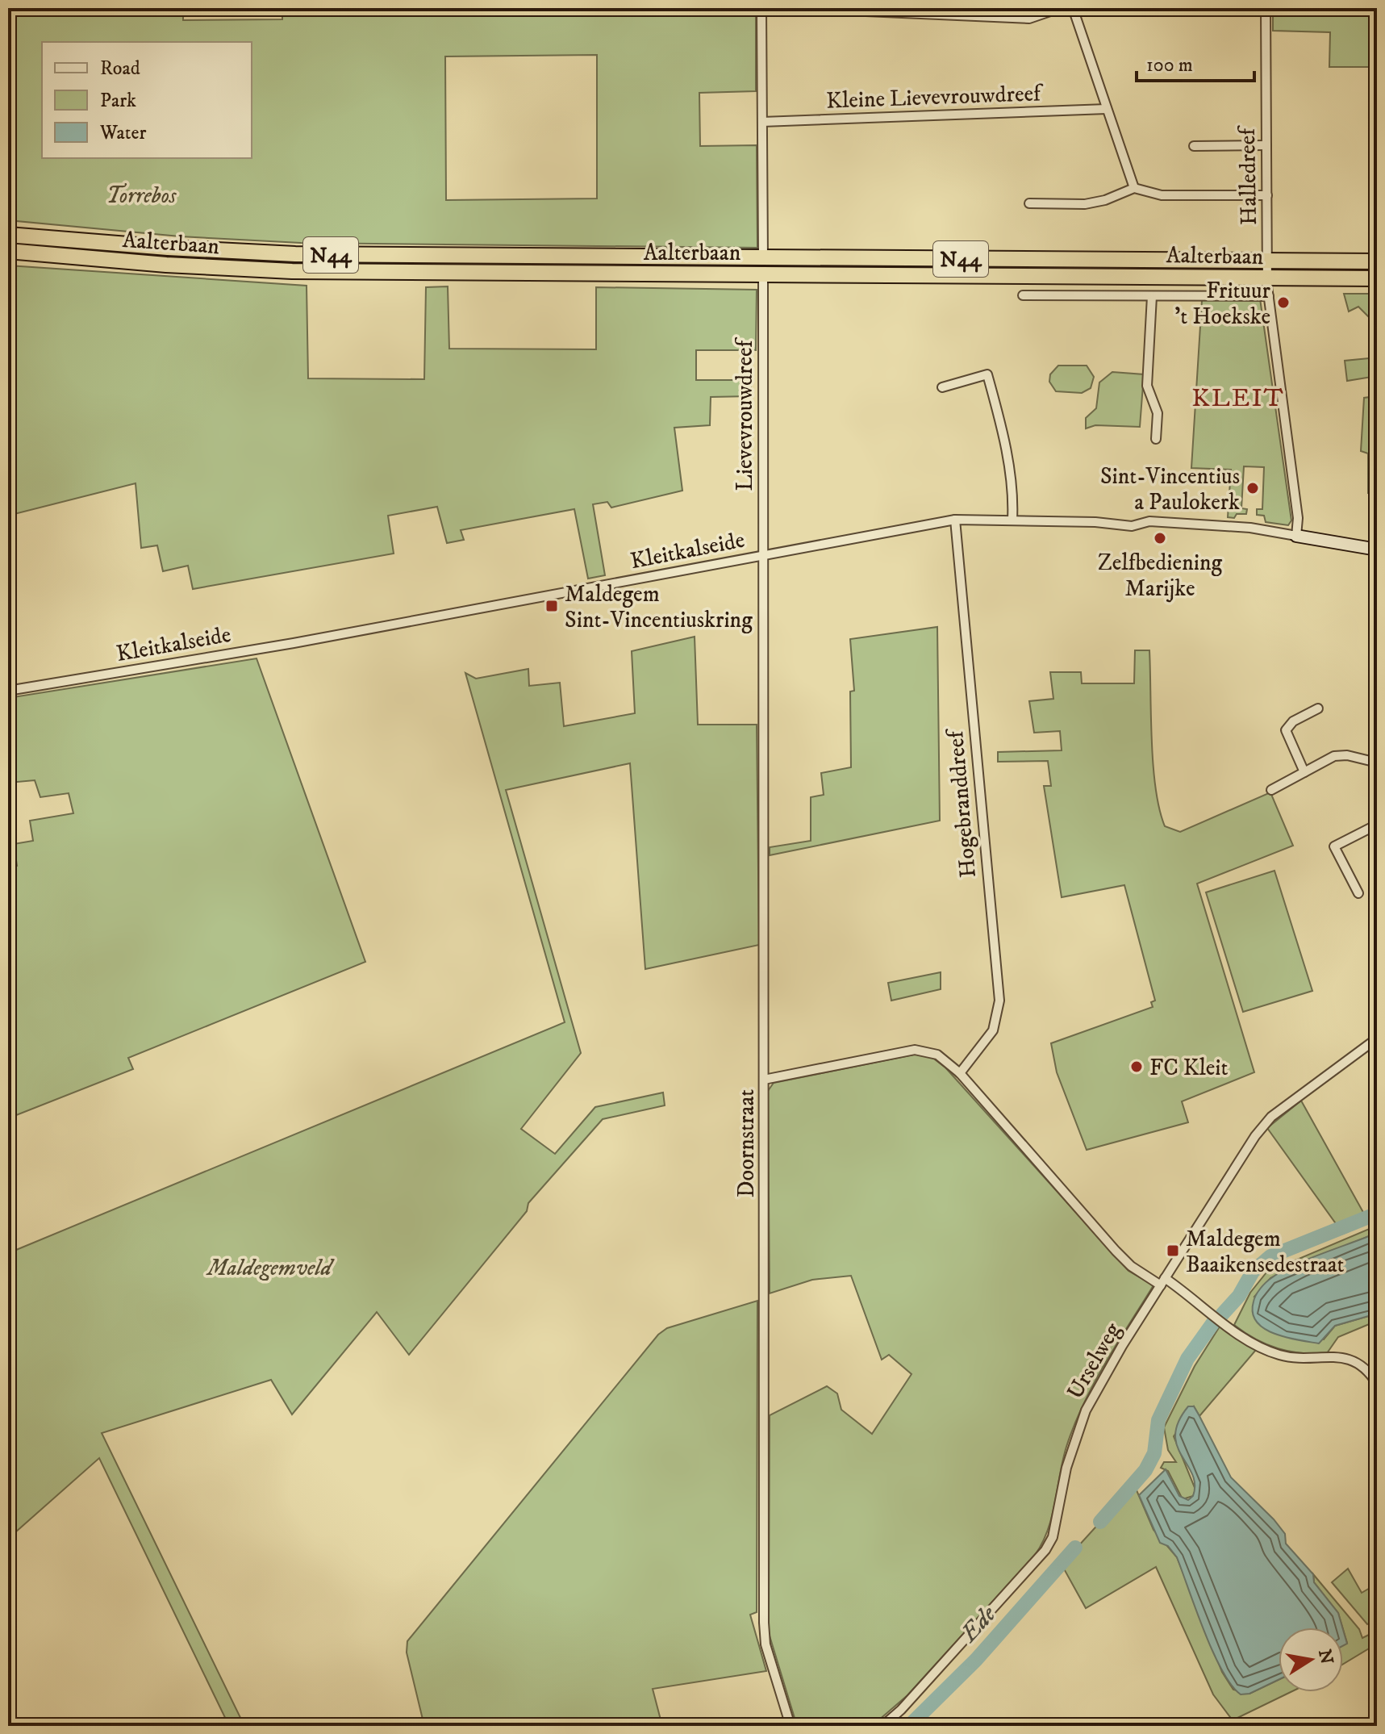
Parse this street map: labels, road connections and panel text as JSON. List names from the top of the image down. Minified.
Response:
{"streets":{"highway":["Aalterbaan","N44"],"street":["Kleine Lievevrouwdreef","Halledreef","Lievevrouwdreef","Kleitkalseide","Hogebranddreef","Doornstraat","Urselweg"]},"crossings":[["Halledreef","Aalterbaan"],["Halledreef","Kleitkalseide"],["Aalterbaan","Lievevrouwdreef"],["Lievevrouwdreef","Kleitkalseide"],["Lievevrouwdreef","Doornstraat"],["Kleitkalseide","Hogebranddreef"],["Kleitkalseide","Doornstraat"]],"districts":["KLEIT"],"water":["Ede"],"parks":["Torrebos","Maldegemveld"],"places":{"other":["Frituur 't Hoekske","Sint-Vincentius a Paulokerk","Zelfbediening Marijke","FC Kleit"],"transit":["Maldegem Sint-Vincentiuskring","Maldegem Baaikensedestraat"]},"legend":["Road","Park","Water"],"scale_bar":"100 m","north":"right"}
